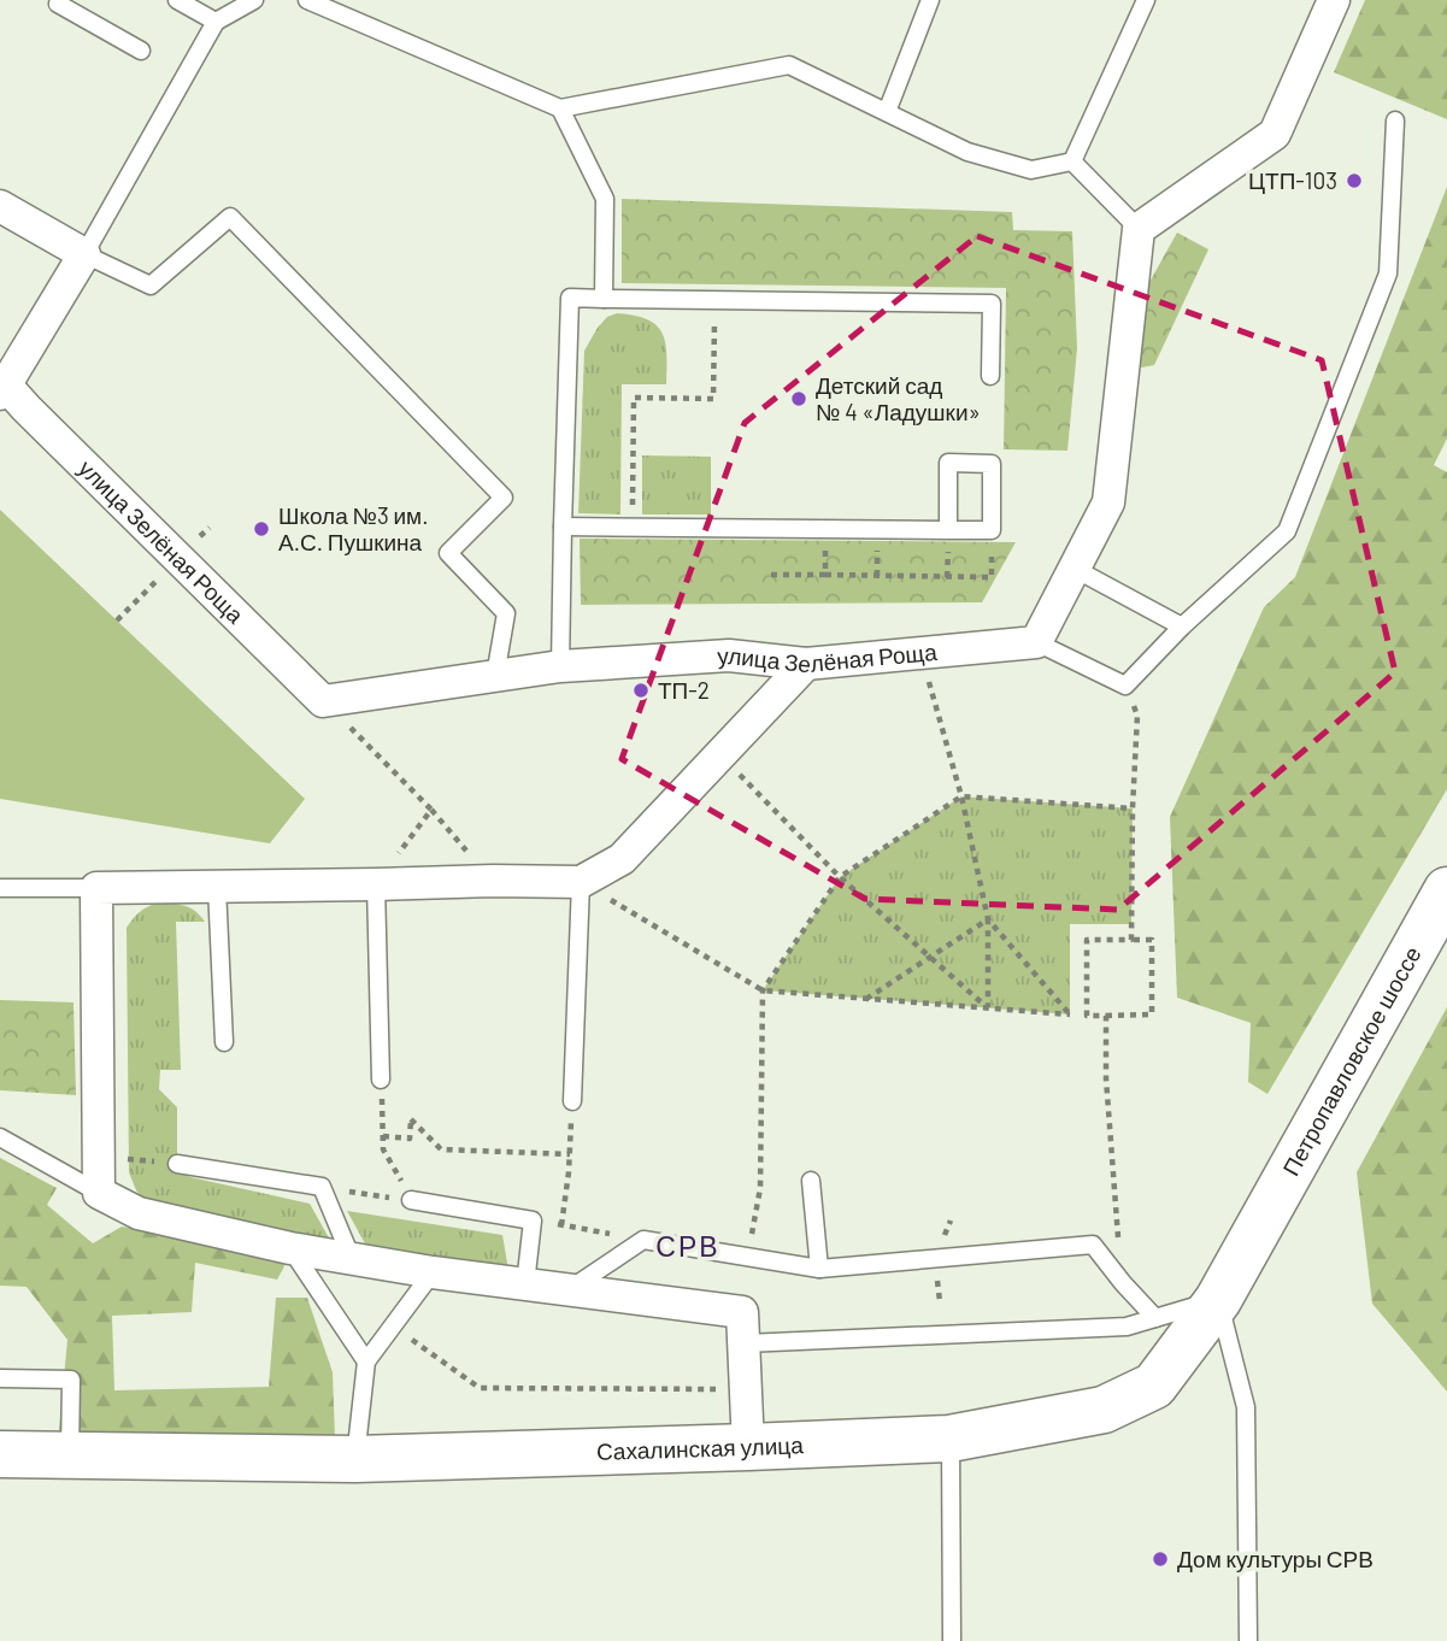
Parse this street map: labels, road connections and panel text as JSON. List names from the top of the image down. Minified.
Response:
{"streets":{"street":["улица Зелёная Роща","Петропавловское шоссе","Сахалинская улица"]},"crossings":[["Петропавловское шоссе","Сахалинская улица"]],"districts":["СРВ"],"places":["ЦТП-103","Детский сад № 4 «Ладушки»","Школа №3 им. А.С. Пушкина","ТП-2","Дом культуры СРВ"]}
